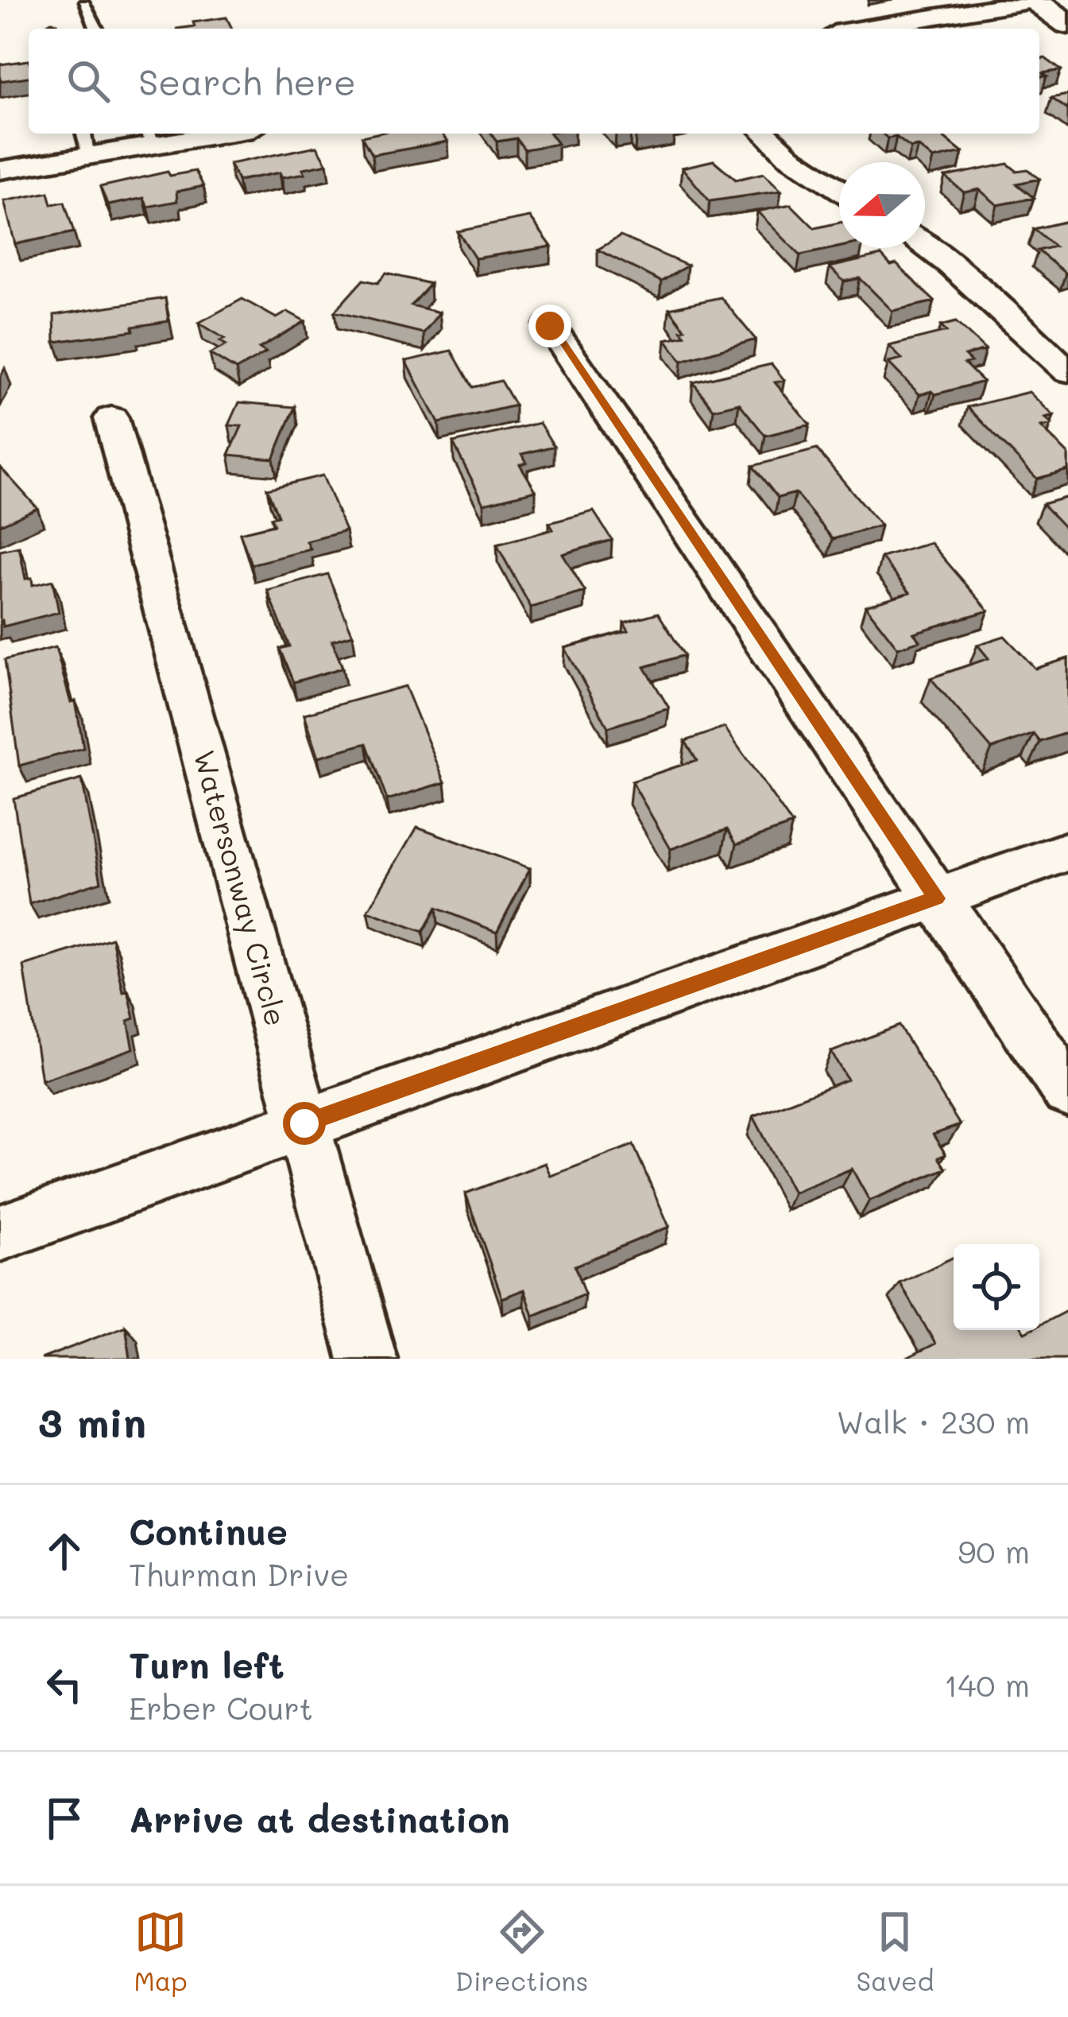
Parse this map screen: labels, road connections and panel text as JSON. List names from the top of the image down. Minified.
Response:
{"streets":{"street":["Watersonway Circle"]},"north":"left","page":{"search":"Search here","heading":["3 min","Walk · 230 m"],"list":[["Continue","Thurman Drive","90 m"],["Turn left","Erber Court","140 m"],"Arrive at destination"],"nav":["Map","Directions","Saved"]}}
